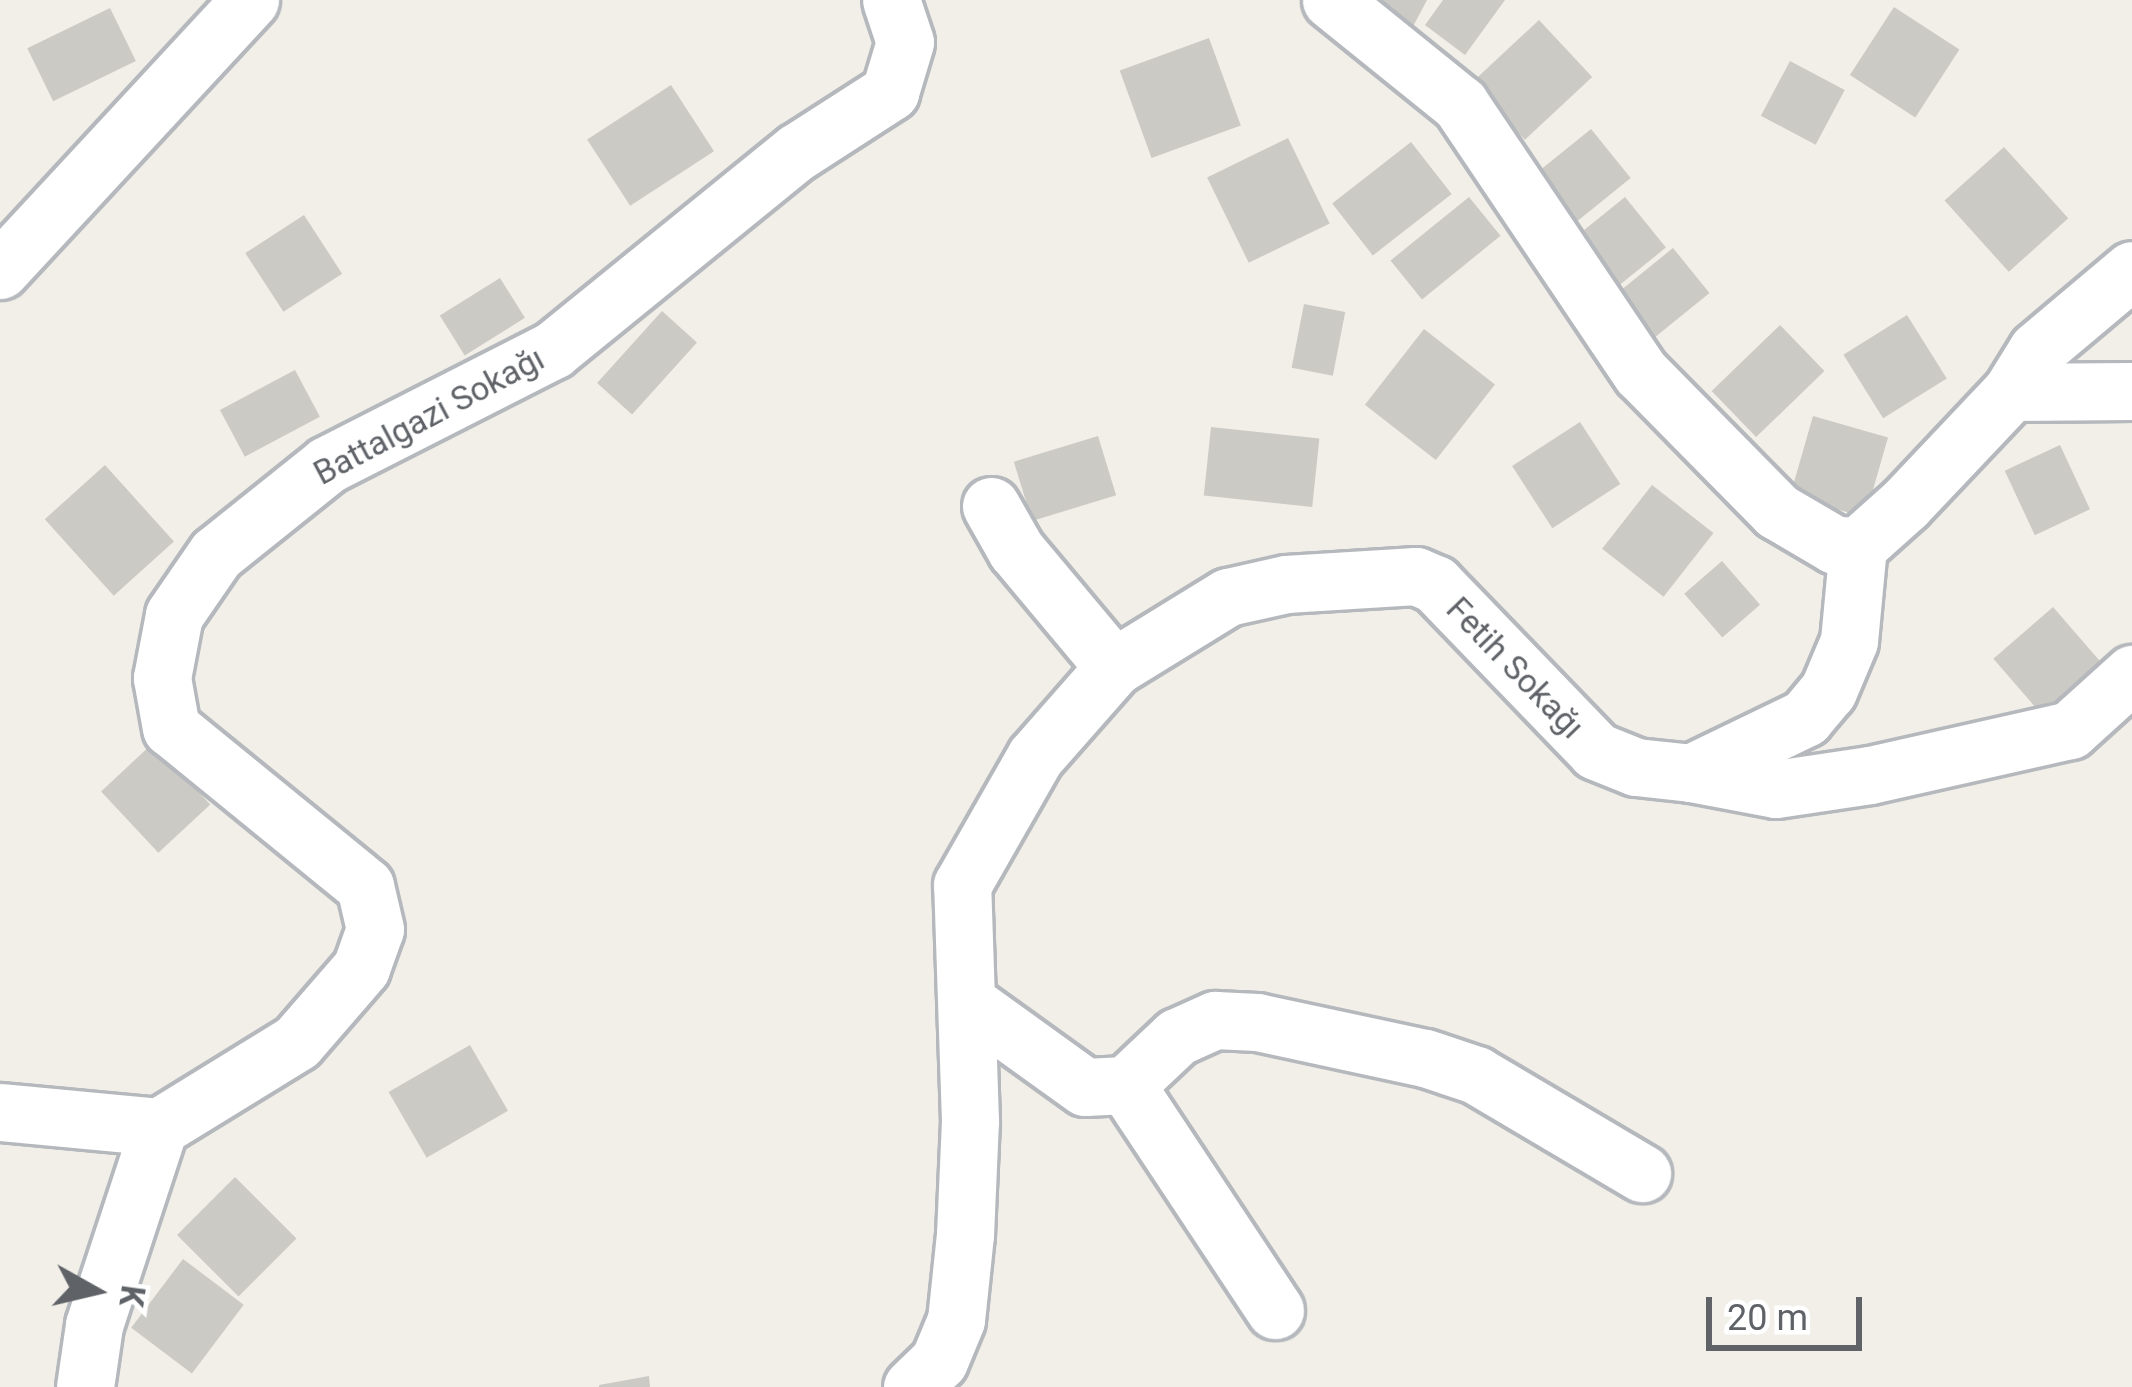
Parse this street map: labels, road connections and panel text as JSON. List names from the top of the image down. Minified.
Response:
{"streets":{"street":["Battalgazi Sokağı","Fetih Sokağı"]},"scale_bar":"20 m","north":"right"}
